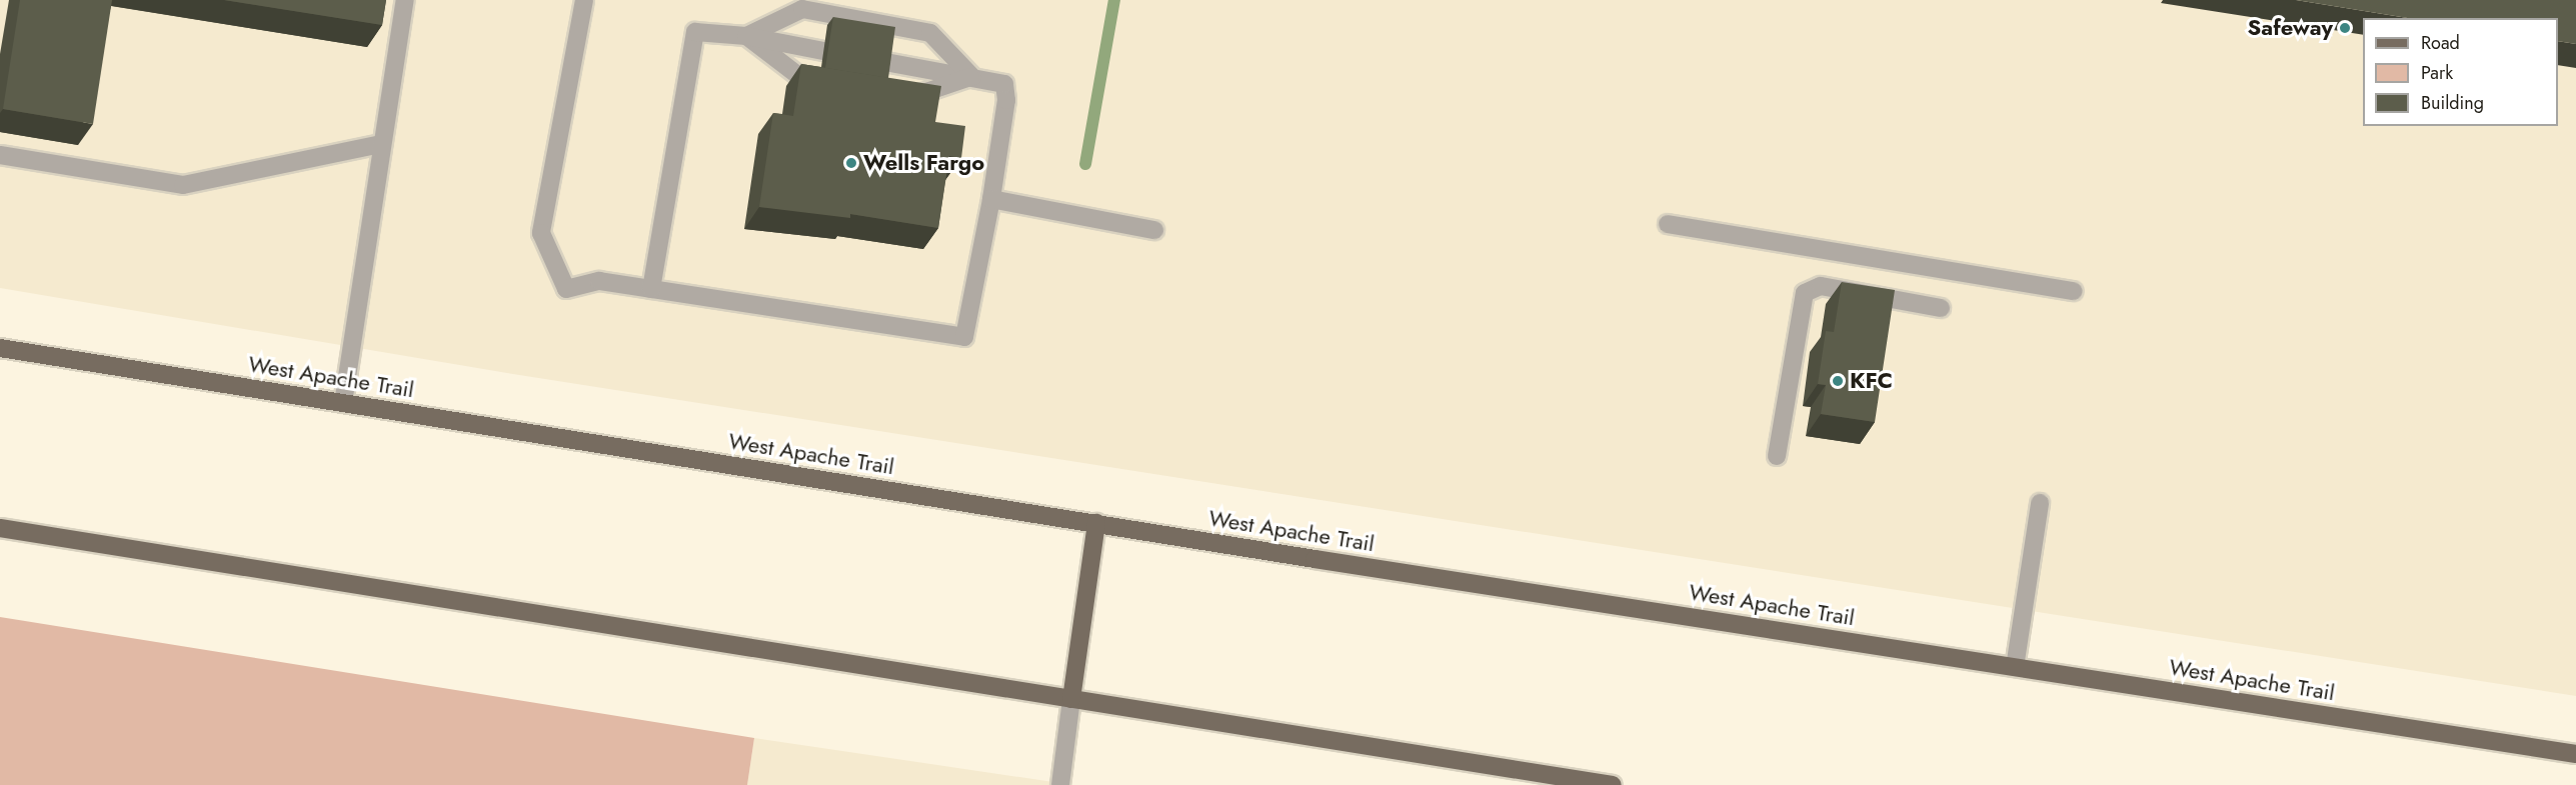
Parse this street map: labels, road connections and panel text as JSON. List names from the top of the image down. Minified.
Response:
{"streets":{"main road":["West Apache Trail"]},"places":["Safeway","Wells Fargo","KFC"],"legend":["Road","Park","Building"]}
